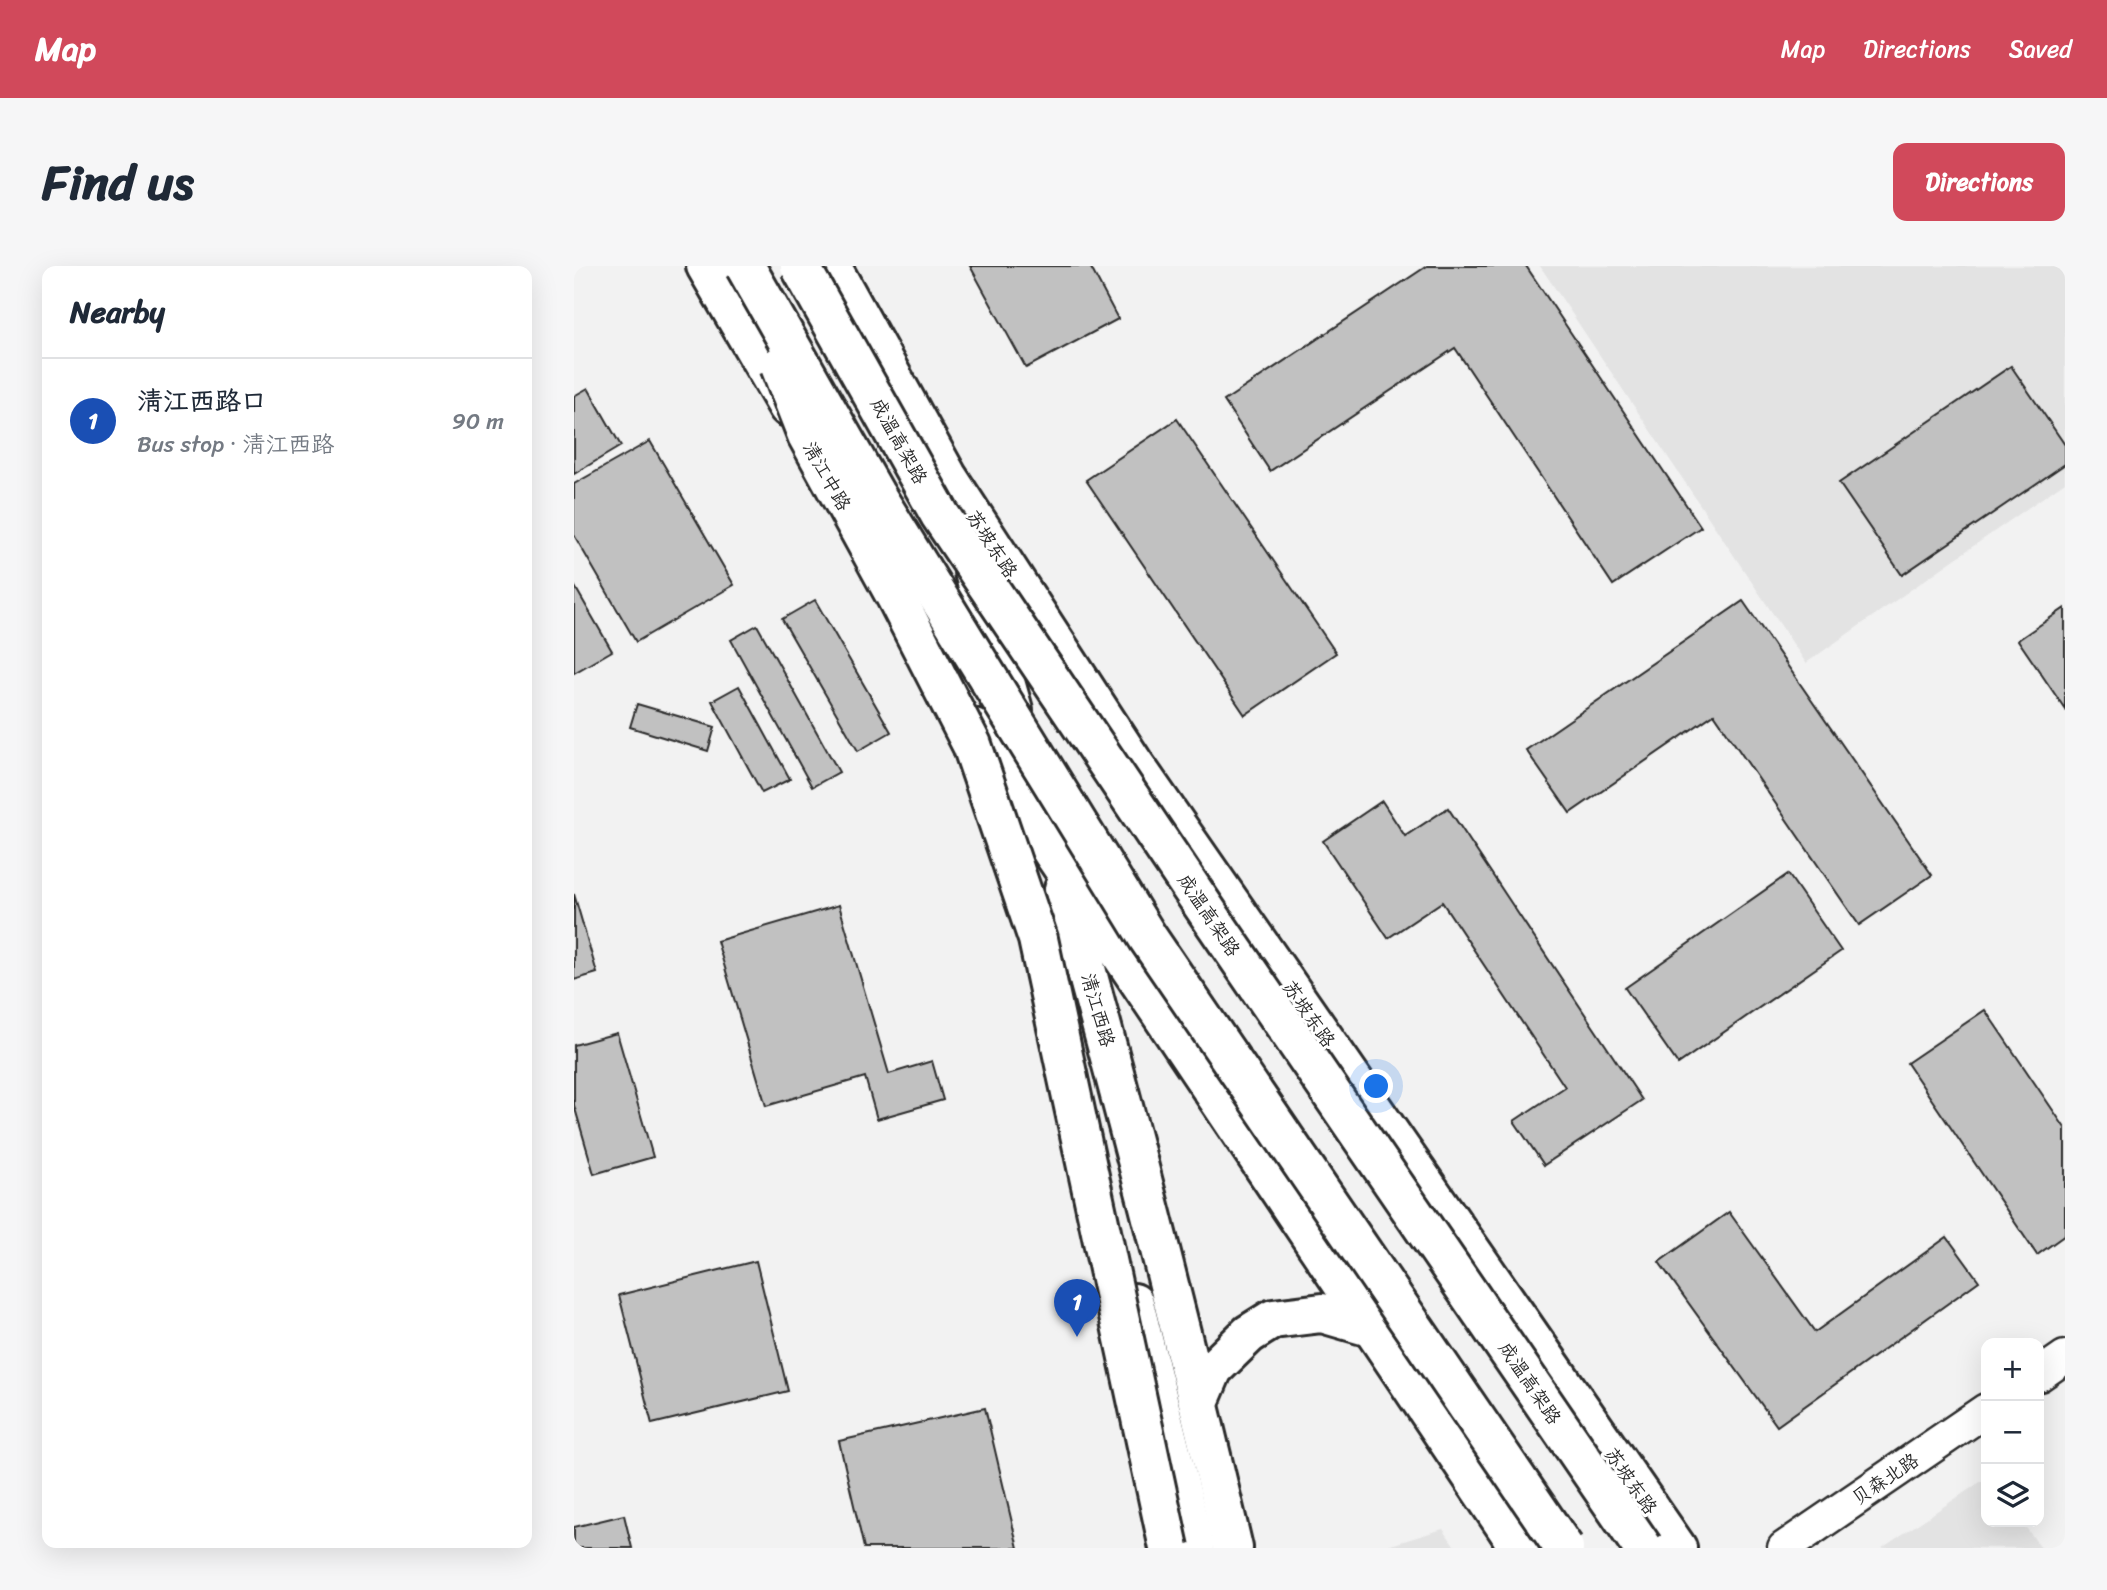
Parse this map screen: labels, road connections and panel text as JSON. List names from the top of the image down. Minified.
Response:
{"streets":{"main road":["成温高架路","清江中路","苏坡东路","清江西路"],"street":["贝森北路"]},"crossings":[["清江中路","清江西路"],["苏坡东路","清江西路"]],"page":{"header":"Map","nav":["Map","Directions","Saved"],"title":"Find us","buttons":"Directions","heading":"Nearby","list":[{"mark":"1","name":"清江西路口","note":"Bus stop · 清江西路","value":"90 m"}],"pins":"1","map_buttons":["+","−"]}}
